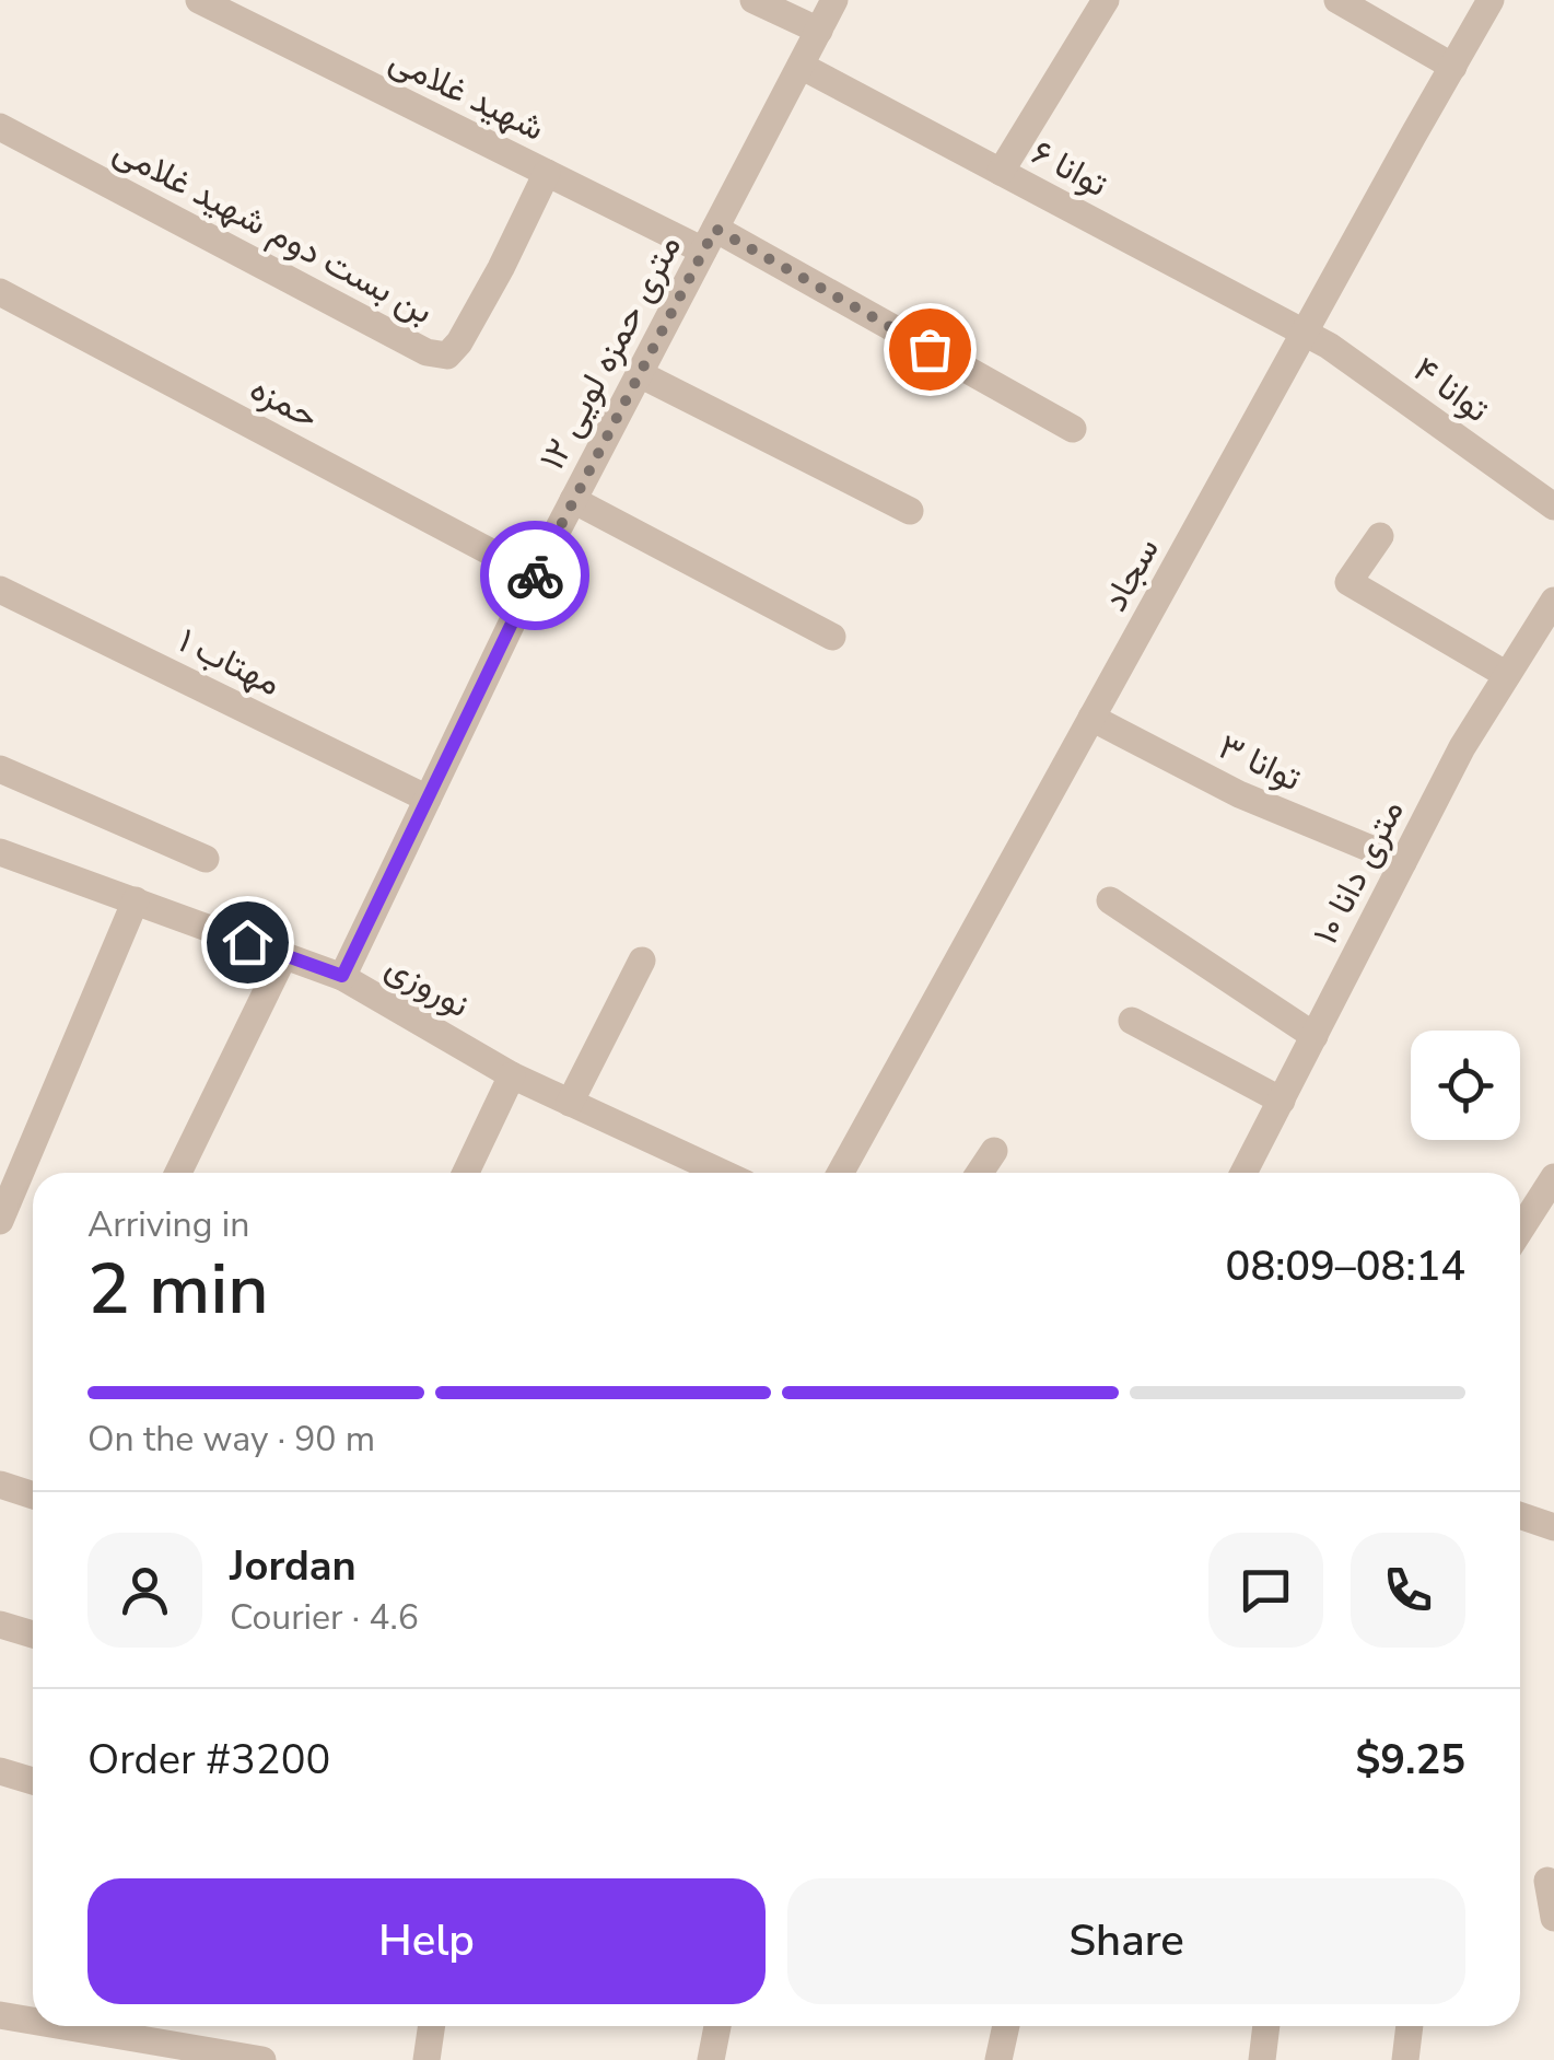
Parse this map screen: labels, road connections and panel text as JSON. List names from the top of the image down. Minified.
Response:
{"streets":{"street":["شهید غلامی","توانا ۶","بن بست دوم شهید غلامی","۱۲ متری حمزه لویی","توانا ۴","حمزه","سجاد","مهتاب ۱","توانا ۳","۱۰ متری دانا","نوروزی"]},"crossings":[["شهید غلامی","بن بست دوم شهید غلامی"],["شهید غلامی","۱۲ متری حمزه لویی"],["توانا ۶","۱۲ متری حمزه لویی"],["توانا ۶","توانا ۴"],["توانا ۶","سجاد"],["۱۲ متری حمزه لویی","حمزه"],["۱۲ متری حمزه لویی","مهتاب ۱"],["۱۲ متری حمزه لویی","نوروزی"],["توانا ۴","سجاد"],["سجاد","توانا ۳"],["توانا ۳","۱۰ متری دانا"]],"page":{"heading":["2 min","Arriving in","08:09–08:14"],"panel":["Jordan","Courier · 4.6","Order #3200","$9.25"],"bar":"On the way · 90 m","buttons":["Help","Share"]}}
